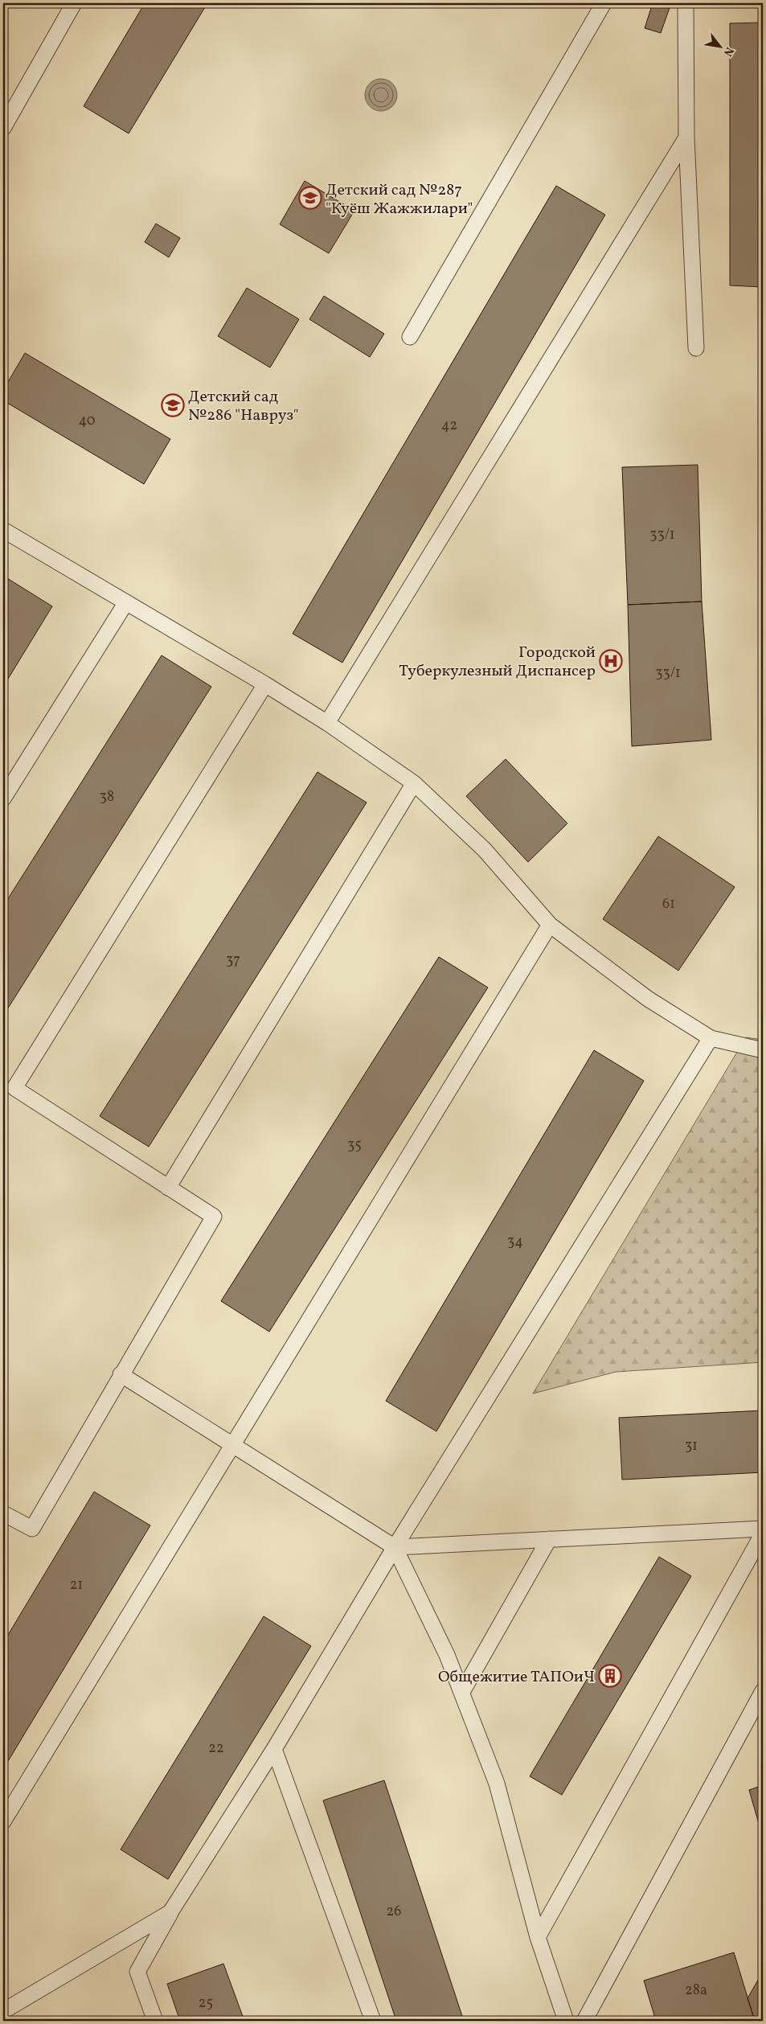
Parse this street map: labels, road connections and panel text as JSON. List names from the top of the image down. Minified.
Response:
{"places":{"school or university":["Детский сад №287 \"Куёш Жажжилари\"","Детский сад №286 \"Навруз\""],"hospital":["Городской Туберкулезный Диспансер"],"building":["Общежитие ТАПОиЧ"]},"house_numbers":["40","42","33/1","33/1","38","61","37","35","34","31","21","22","26","28а","25"],"north":"bottom right"}
